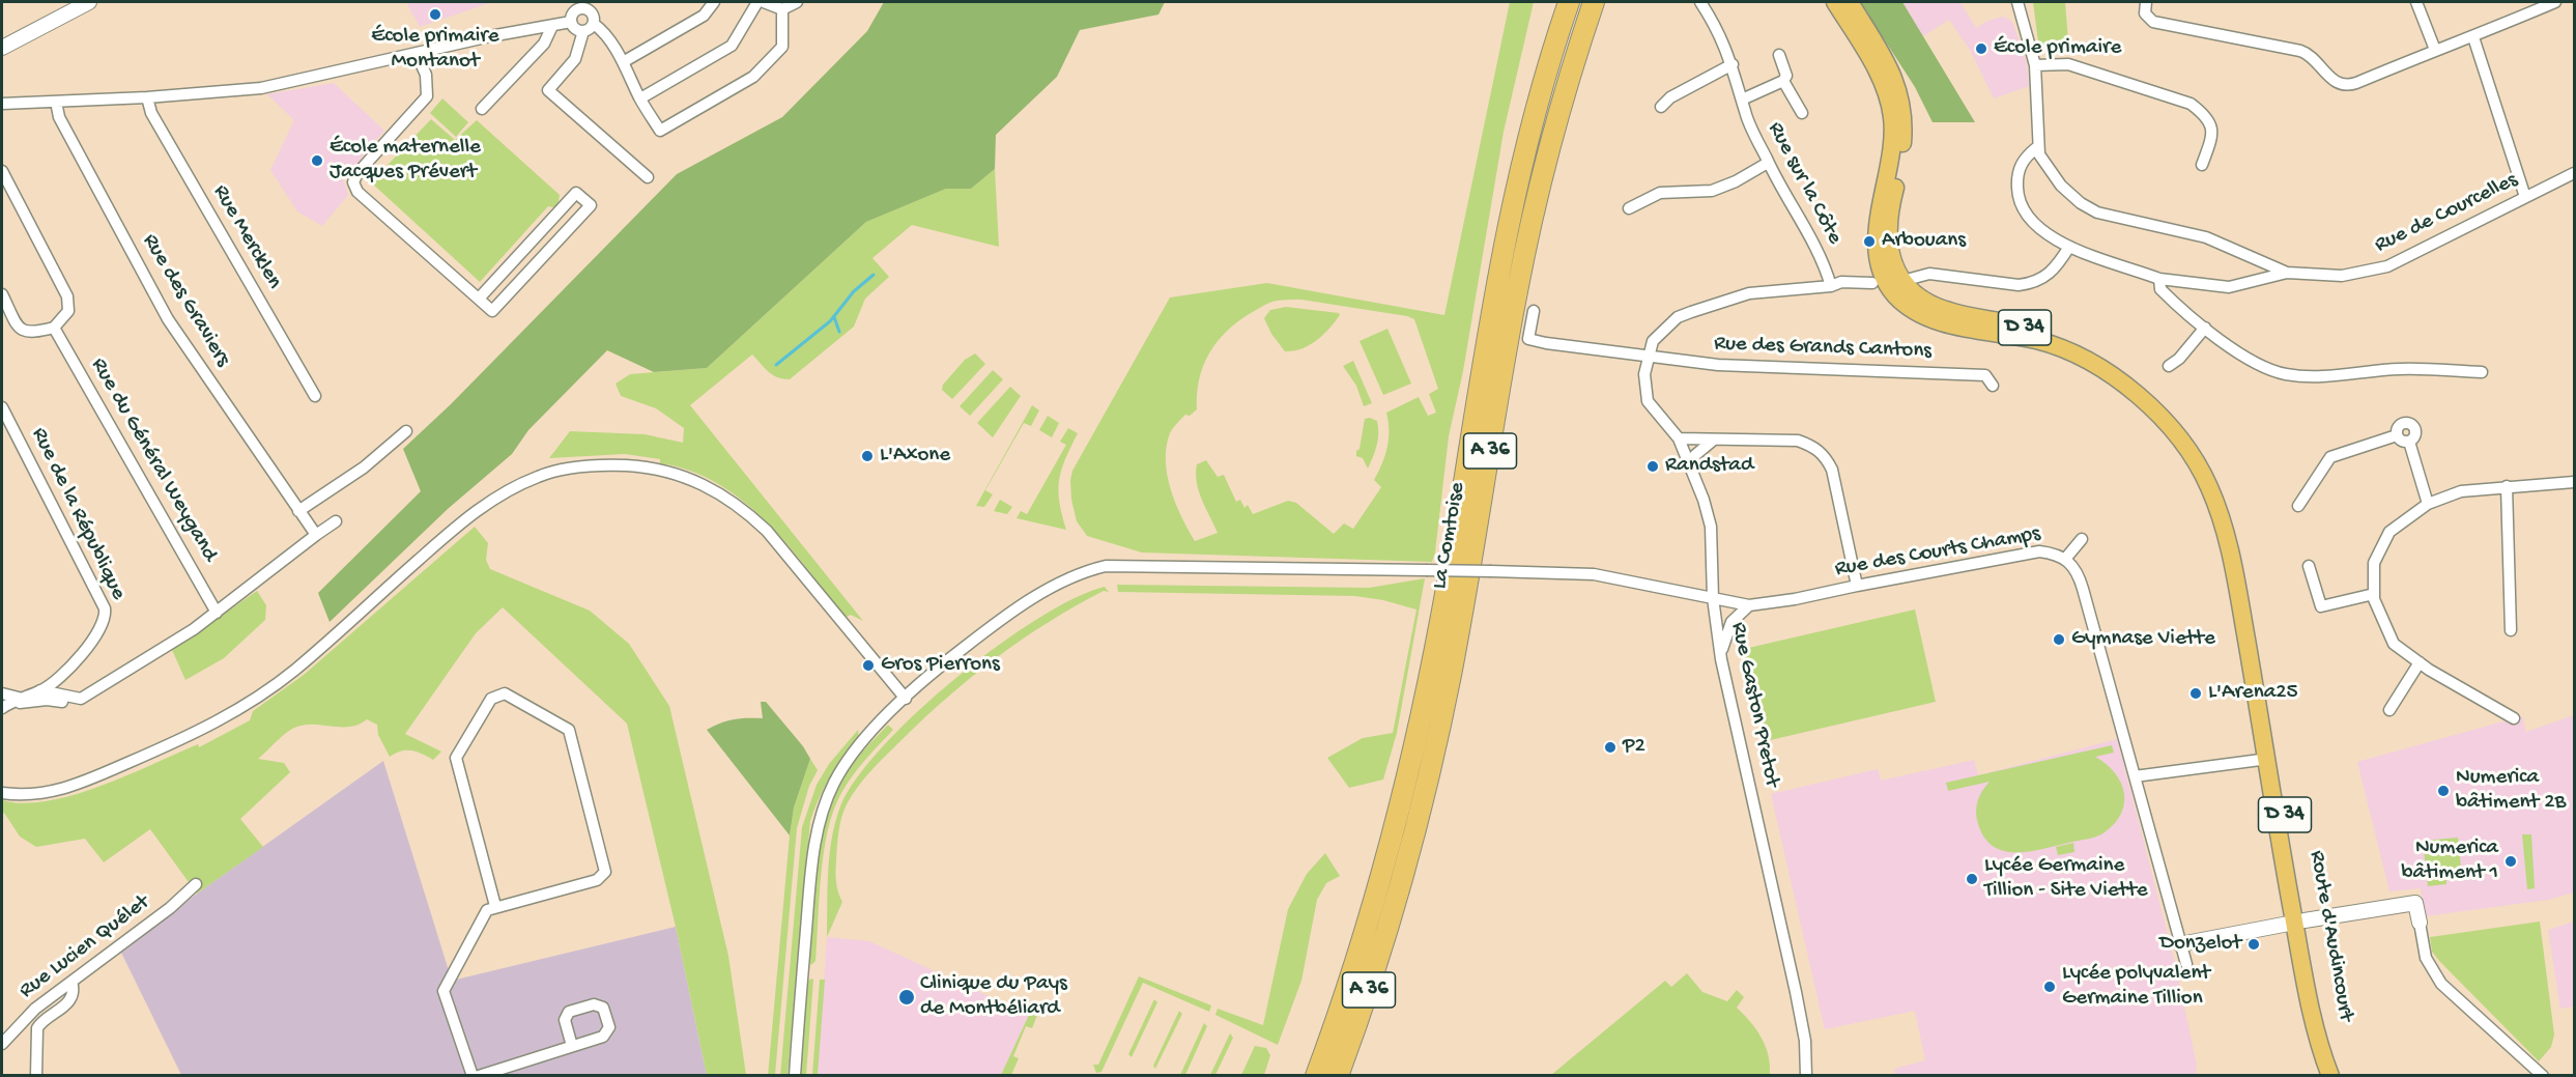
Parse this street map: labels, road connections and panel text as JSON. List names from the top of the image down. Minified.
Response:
{"streets":{"highway":["A 36","La Comtoise"],"main road":["D 34","Route d'Audincourt"],"street":["Rue sur la Côte","Rue de Courcelles","Rue Mercklen","Rue des Graviers","Rue des Grands Cantons","Rue du Général Weygand","Rue de la République","Rue des Courts Champs","Rue Gaston Pretot","Rue Lucien Quélet"]},"crossings":[["D 34","Route d'Audincourt"],["Rue des Grands Cantons","Rue Gaston Pretot"],["Rue des Courts Champs","Rue Gaston Pretot"]],"places":["École primaire Montanot","École primaire","École maternelle Jacques Prévert","Arbouans","L'Axone","Randstad","Gymnase Viette","Gros Pierrons","L'Arena25","P2","Numerica bâtiment 2B","Numerica bâtiment 1","Lycée Germaine Tillion - Site Viette","Donzelot","Lycée polyvalent Germaine Tillion","Clinique du Pays de Montbéliard"]}
